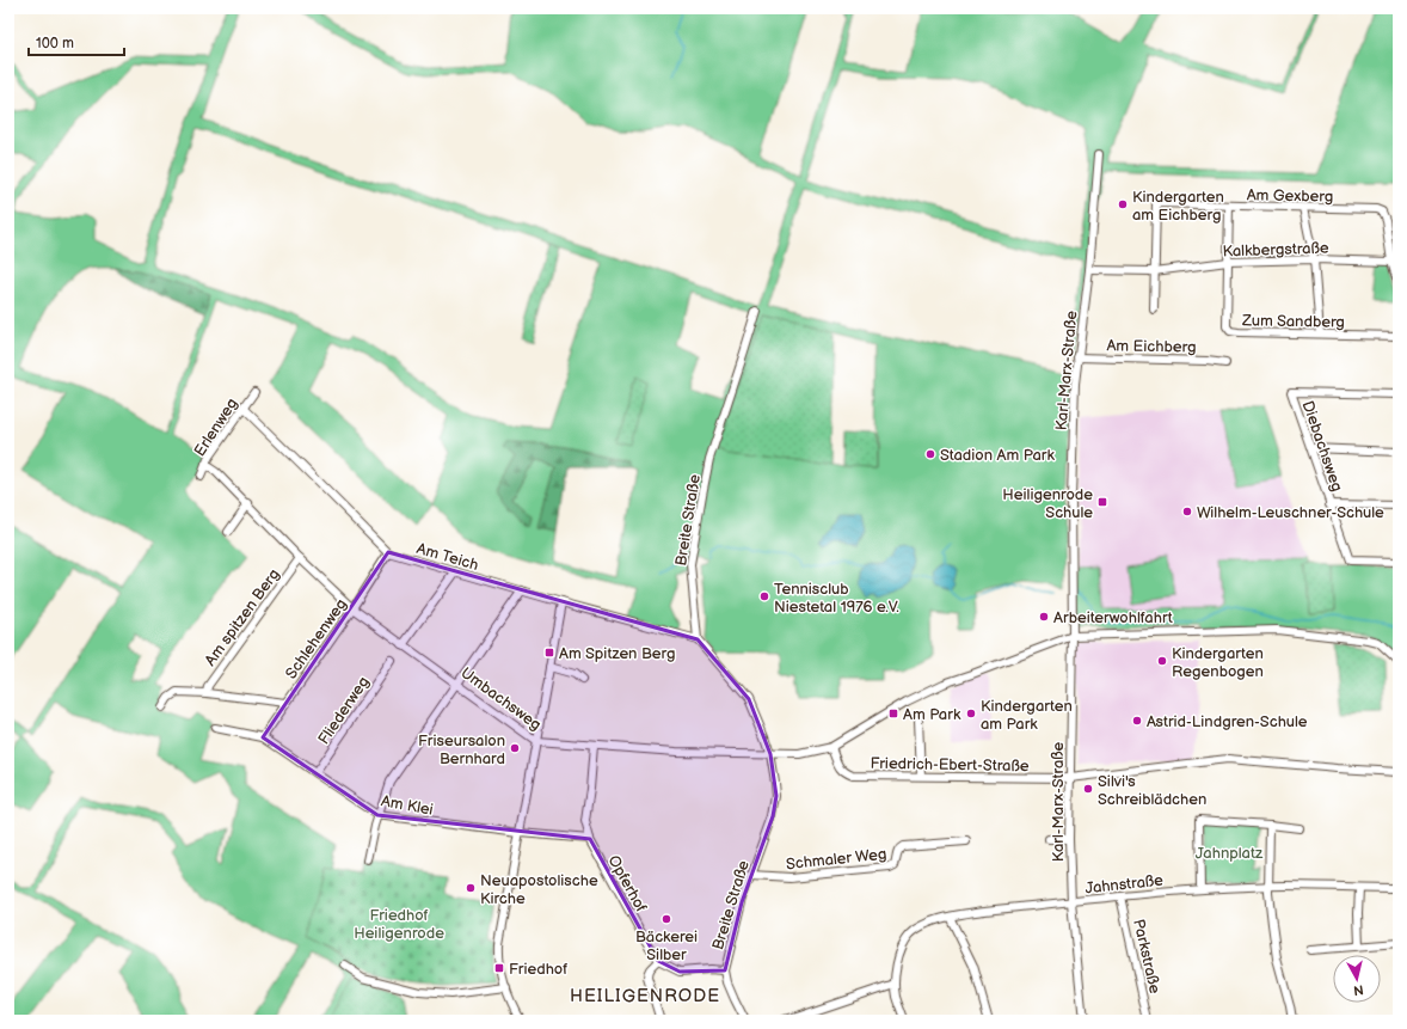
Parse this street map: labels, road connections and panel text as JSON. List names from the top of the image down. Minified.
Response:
{"streets":{"street":["Am Gexberg","Kalkbergstraße","Zum Sandberg","Am Eichberg","Karl-Marx-Straße","Erlenweg","Diebachsweg","Breite Straße","Am Teich","Am spitzen Berg","Schlehenweg","Umbachsweg","Fliederweg","Friedrich-Ebert-Straße","Am Klei","Schmaler Weg","Opferhof","Jahnstraße","Parkstraße"]},"crossings":[["Am Gexberg","Kalkbergstraße"],["Kalkbergstraße","Zum Sandberg"],["Kalkbergstraße","Karl-Marx-Straße"],["Am Eichberg","Karl-Marx-Straße"],["Karl-Marx-Straße","Umbachsweg"],["Karl-Marx-Straße","Friedrich-Ebert-Straße"],["Karl-Marx-Straße","Jahnstraße"],["Erlenweg","Am Teich"],["Erlenweg","Umbachsweg"],["Breite Straße","Am Teich"],["Breite Straße","Umbachsweg"],["Breite Straße","Schmaler Weg"],["Breite Straße","Opferhof"],["Am Teich","Schlehenweg"],["Am spitzen Berg","Umbachsweg"],["Schlehenweg","Umbachsweg"],["Schlehenweg","Am Klei"],["Umbachsweg","Friedrich-Ebert-Straße"],["Umbachsweg","Opferhof"],["Fliederweg","Am Klei"],["Am Klei","Opferhof"],["Jahnstraße","Parkstraße"]],"districts":["HEILIGENRODE"],"parks":["Jahnplatz","Friedhof Heiligenrode"],"places":{"other":["Kindergarten am Eichberg","Stadion Am Park","Wilhelm-Leuschner-Schule","Tennisclub Niestetal 1976 e.V.","Arbeiterwohlfahrt","Kindergarten Regenbogen","Kindergarten am Park","Astrid-Lindgren-Schule","Friseursalon Bernhard","Silvi's Schreiblädchen","Neuapostolische Kirche","Bäckerei Silber"],"transit":["Heiligenrode Schule","Am Spitzen Berg","Am Park","Friedhof"]},"scale_bar":"100 m","north":"bottom"}
